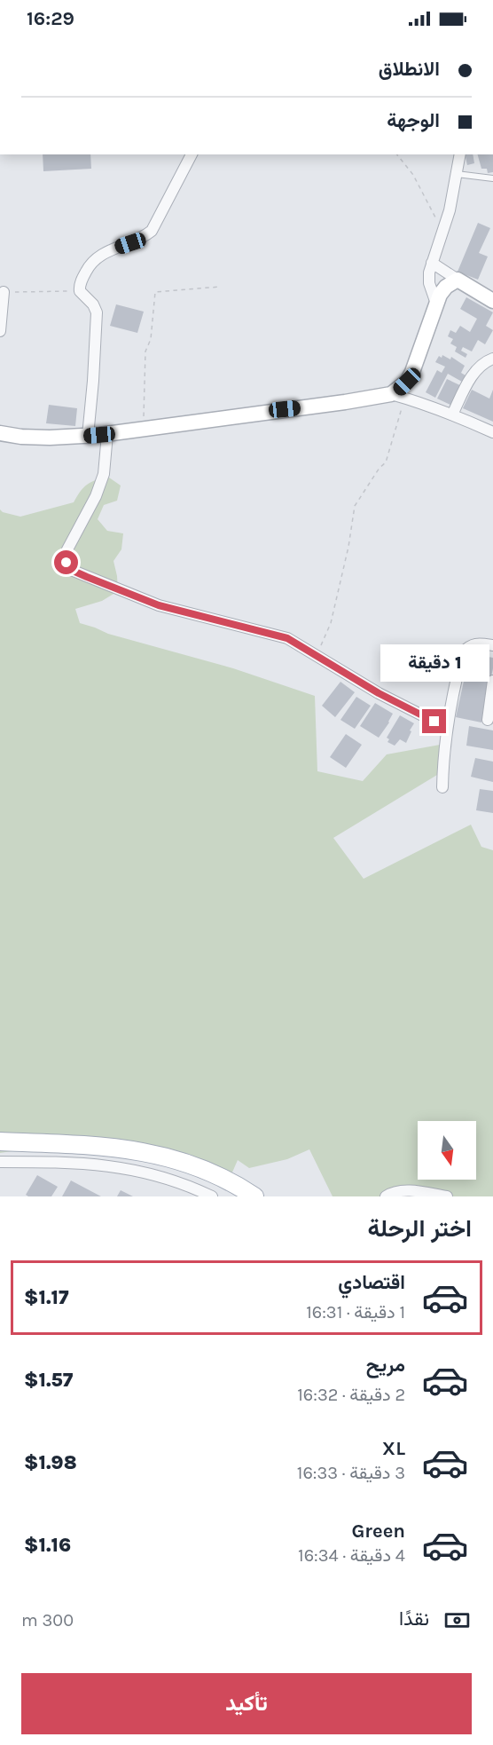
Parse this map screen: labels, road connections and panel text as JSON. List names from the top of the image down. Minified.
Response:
{"north":"bottom","page":{"status":"16:29","banner":["الانطلاق","الوجهة"],"bubble":"1 دقيقة","heading":"اختر الرحلة","list":[{"name":"اقتصادي","note":"1 دقيقة · 16:31","value":"$1.17"},{"name":"مريح","note":"2 دقيقة · 16:32","value":"$1.57"},{"name":"XL","note":"3 دقيقة · 16:33","value":"$1.98"},{"name":"Green","note":"4 دقيقة · 16:34","value":"$1.16"}],"pay":["نقدًا","300 m"],"buttons":"تأكيد"}}
